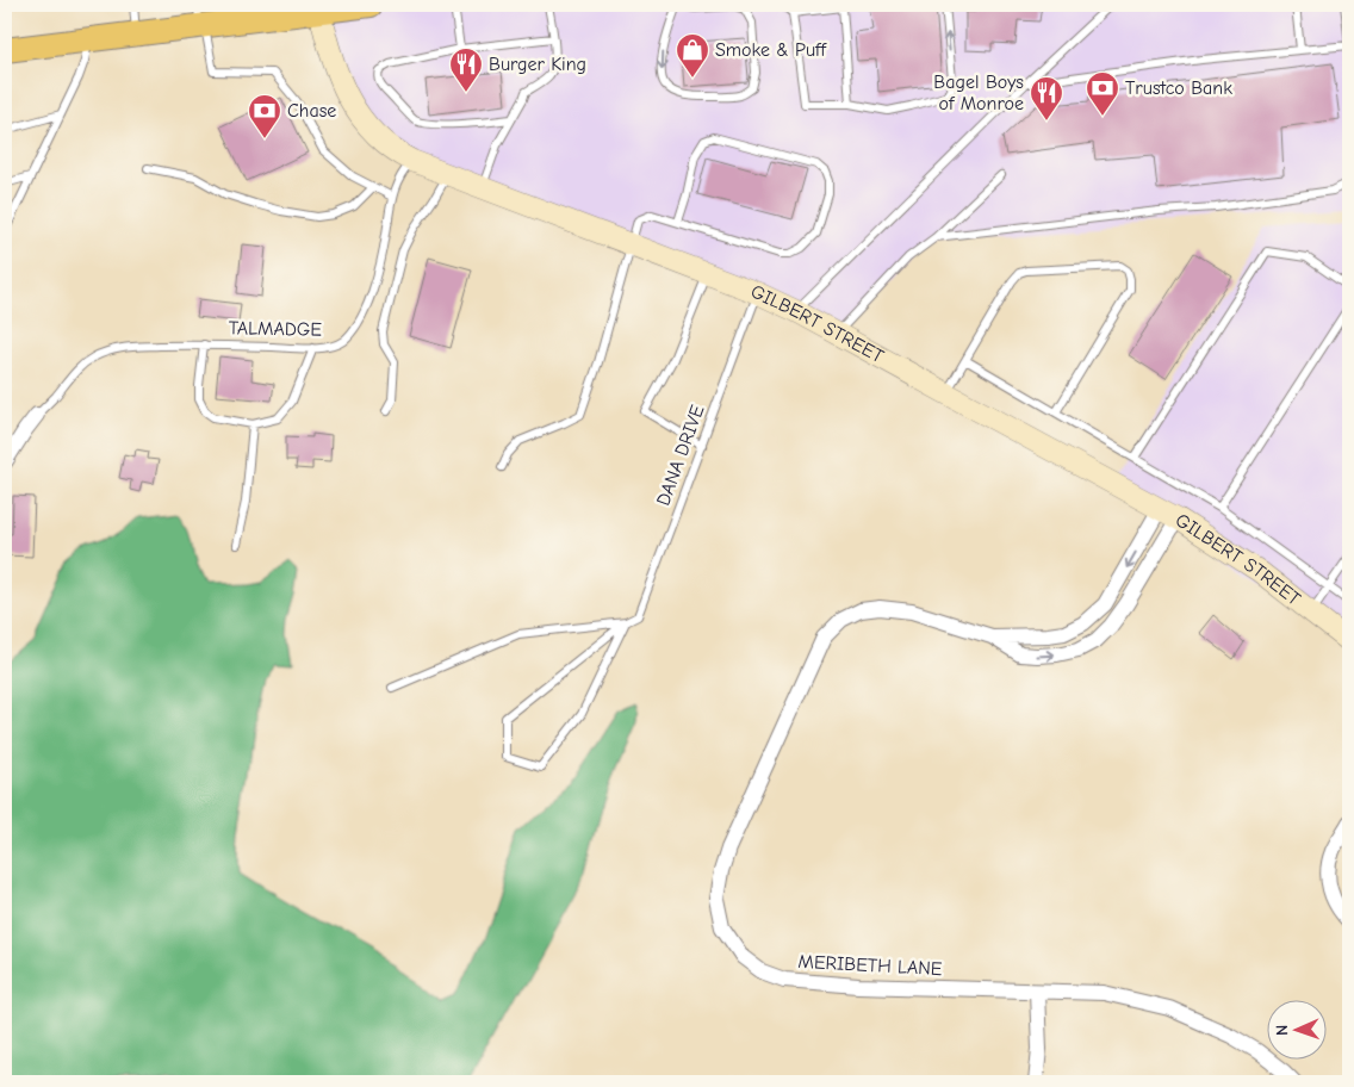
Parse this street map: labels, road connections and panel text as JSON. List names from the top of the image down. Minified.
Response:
{"streets":{"street":["GILBERT STREET","MERIBETH LANE"],"lane":["TALMADGE","DANA DRIVE"]},"crossings":[["GILBERT STREET","TALMADGE"],["GILBERT STREET","DANA DRIVE"],["GILBERT STREET","MERIBETH LANE"]],"places":{"shop":["Smoke & Puff"],"restaurant":["Burger King","Bagel Boys of Monroe"],"bank":["Trustco Bank","Chase"]},"north":"left"}
